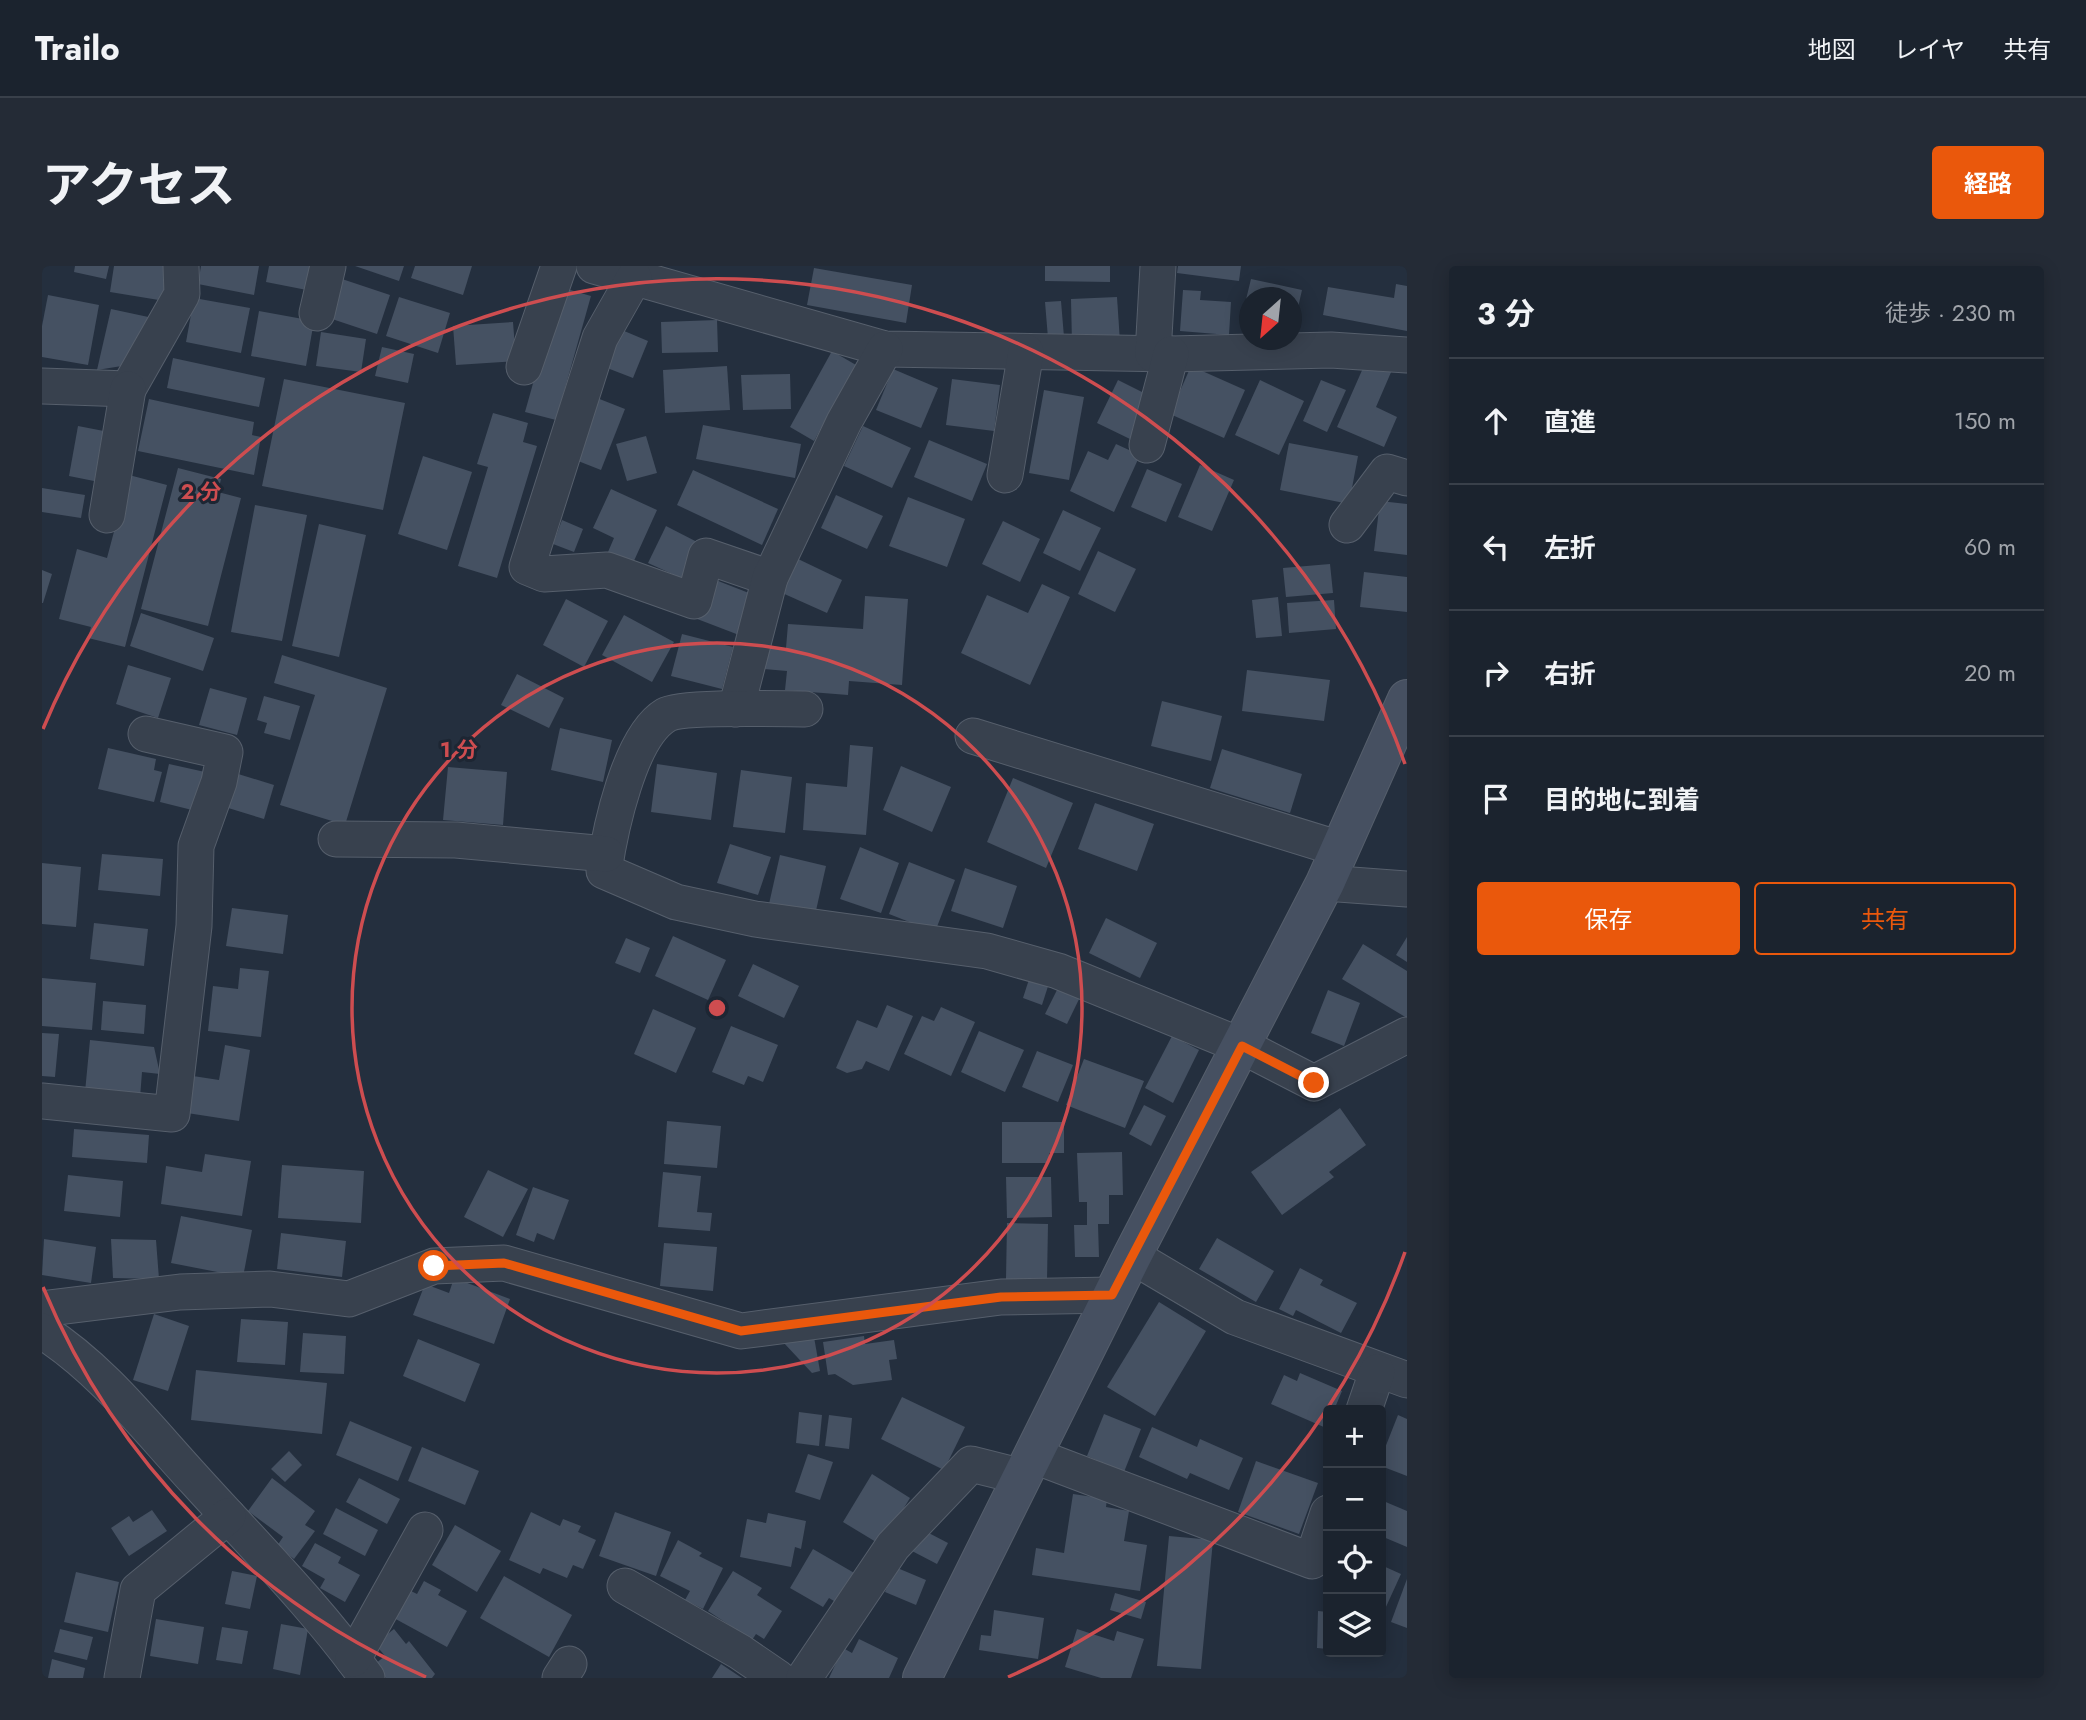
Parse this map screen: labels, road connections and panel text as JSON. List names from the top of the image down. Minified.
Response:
{"north":"bottom left","page":{"header":"Trailo","nav":["地図","レイヤ","共有"],"title":"アクセス","buttons":["経路",["保存","共有"]],"heading":["3 分","徒歩 · 230 m"],"list":[["直進","150 m"],["左折","60 m"],["右折","20 m"],"目的地に到着"],"map_buttons":["+","−"]},"rings":["2 分","1 分"]}
